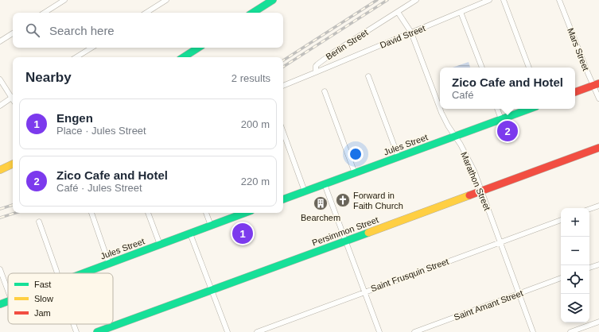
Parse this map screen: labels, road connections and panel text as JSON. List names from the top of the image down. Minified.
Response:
{"streets":{"main road":["Jules Street","Persimmon Street"],"street":["David Street","Berlin Street","Mars Street","Marathon Street","Saint Frusquin Street","Saint Amant Street"]},"crossings":[["David Street","Berlin Street"],["David Street","Marathon Street"],["Berlin Street","Marathon Street"],["Jules Street","Marathon Street"],["Marathon Street","Persimmon Street"],["Marathon Street","Saint Frusquin Street"],["Marathon Street","Saint Amant Street"]],"places":{"church":["Forward in Faith Church"],"building":["Bearchem"]},"legend":["Fast","Slow","Jam"],"page":{"search":"Search here","heading":["Nearby","2 results"],"popup":["Zico Cafe and Hotel","Café"],"list":[{"mark":"1","name":"Engen","note":"Place · Jules Street","value":"200 m"},{"mark":"2","name":"Zico Cafe and Hotel","note":"Café · Jules Street","value":"220 m"}],"pins":["2","1"],"map_buttons":["+","−"]}}
